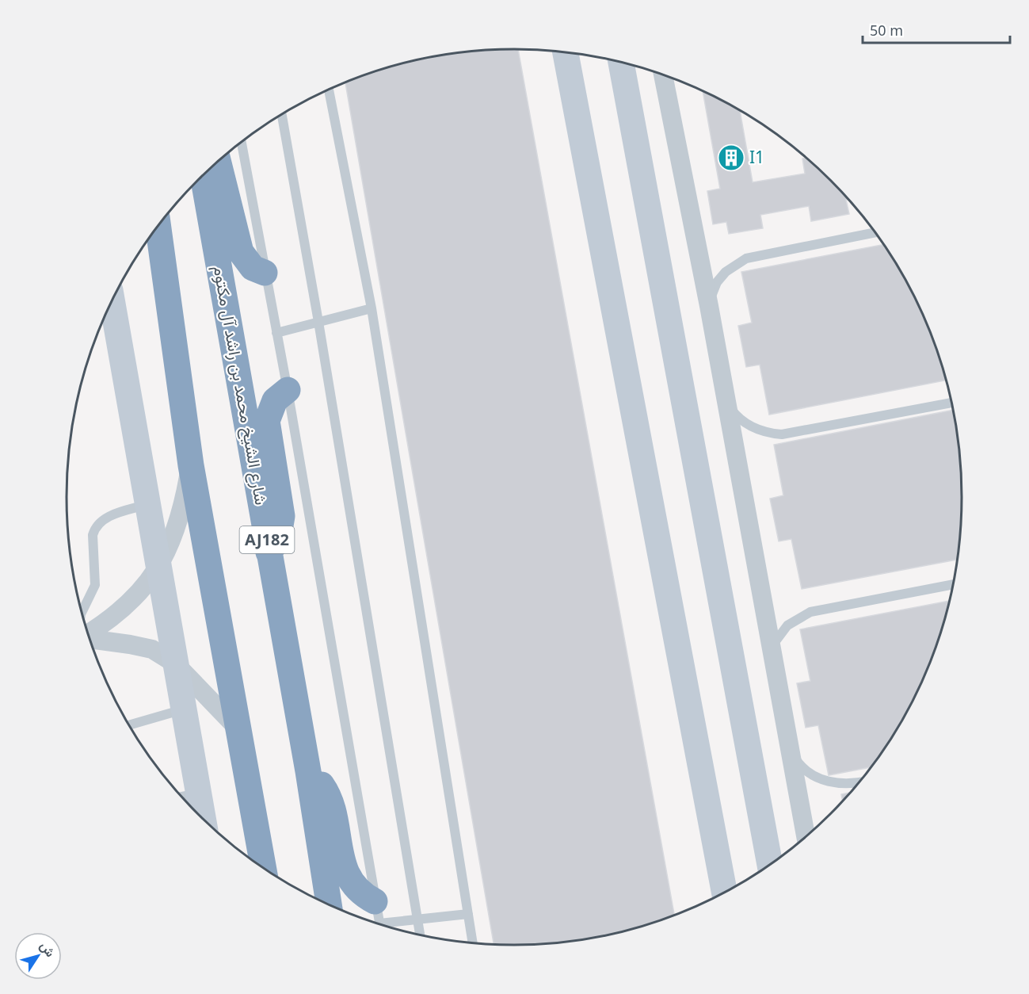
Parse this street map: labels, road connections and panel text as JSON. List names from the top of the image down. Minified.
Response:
{"streets":{"highway":["شارع الشيخ محمد بن راشد آل مكتوم","AJ182"]},"places":{"building":["I1"]},"scale_bar":"50 m","north":"top right"}
